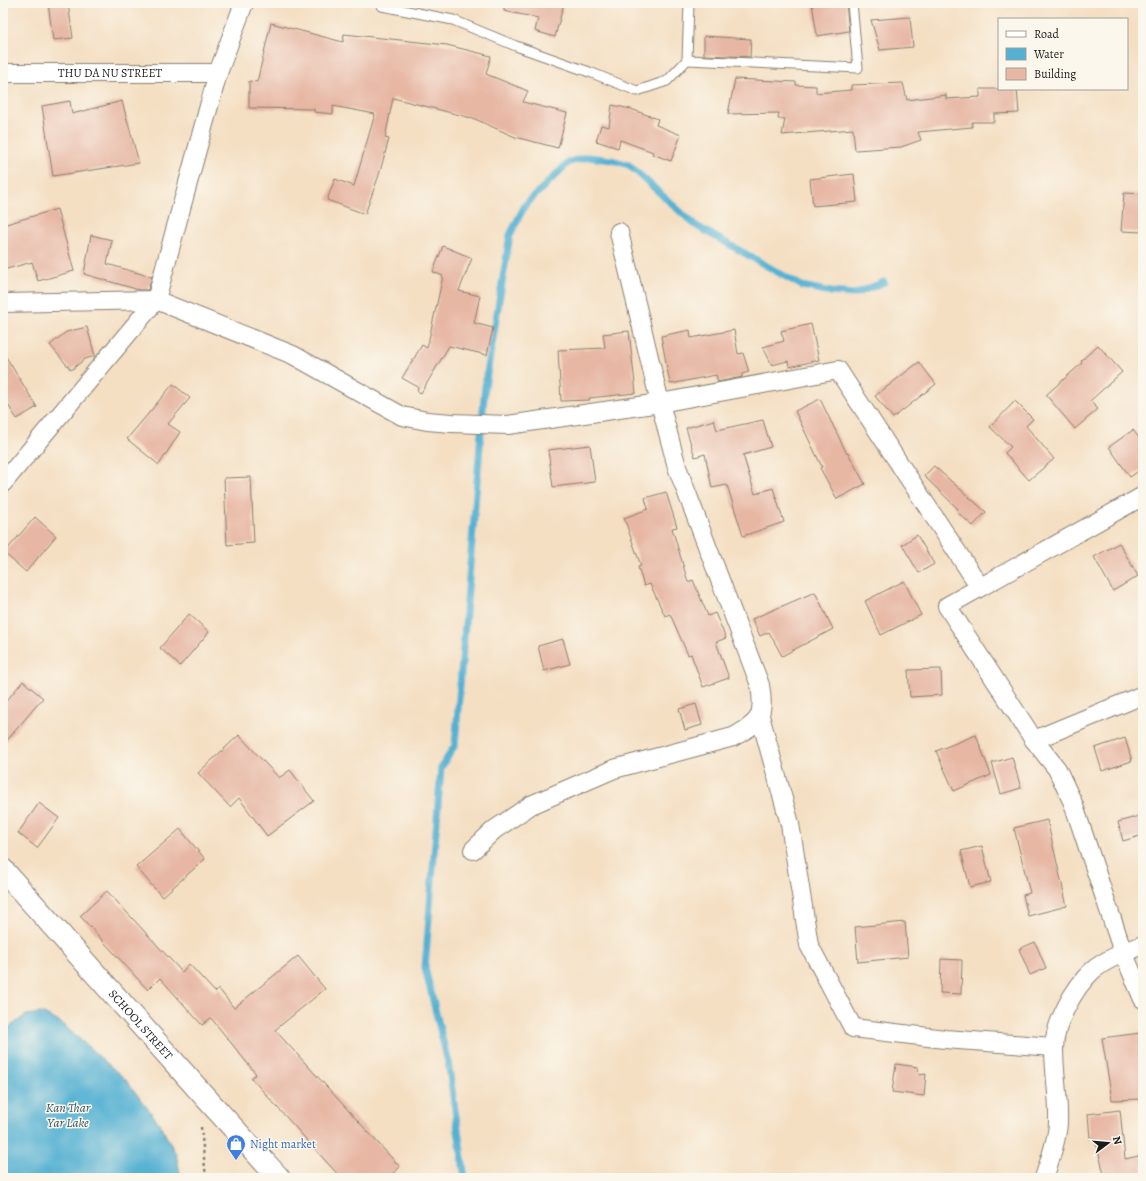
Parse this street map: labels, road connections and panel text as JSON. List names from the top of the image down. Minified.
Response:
{"streets":{"street":["THU DA NU STREET","SCHOOL STREET"]},"water":["Kan Thar Yar Lake"],"places":{"shop":["Night market"]},"legend":["Road","Water","Building"],"north":"right"}
